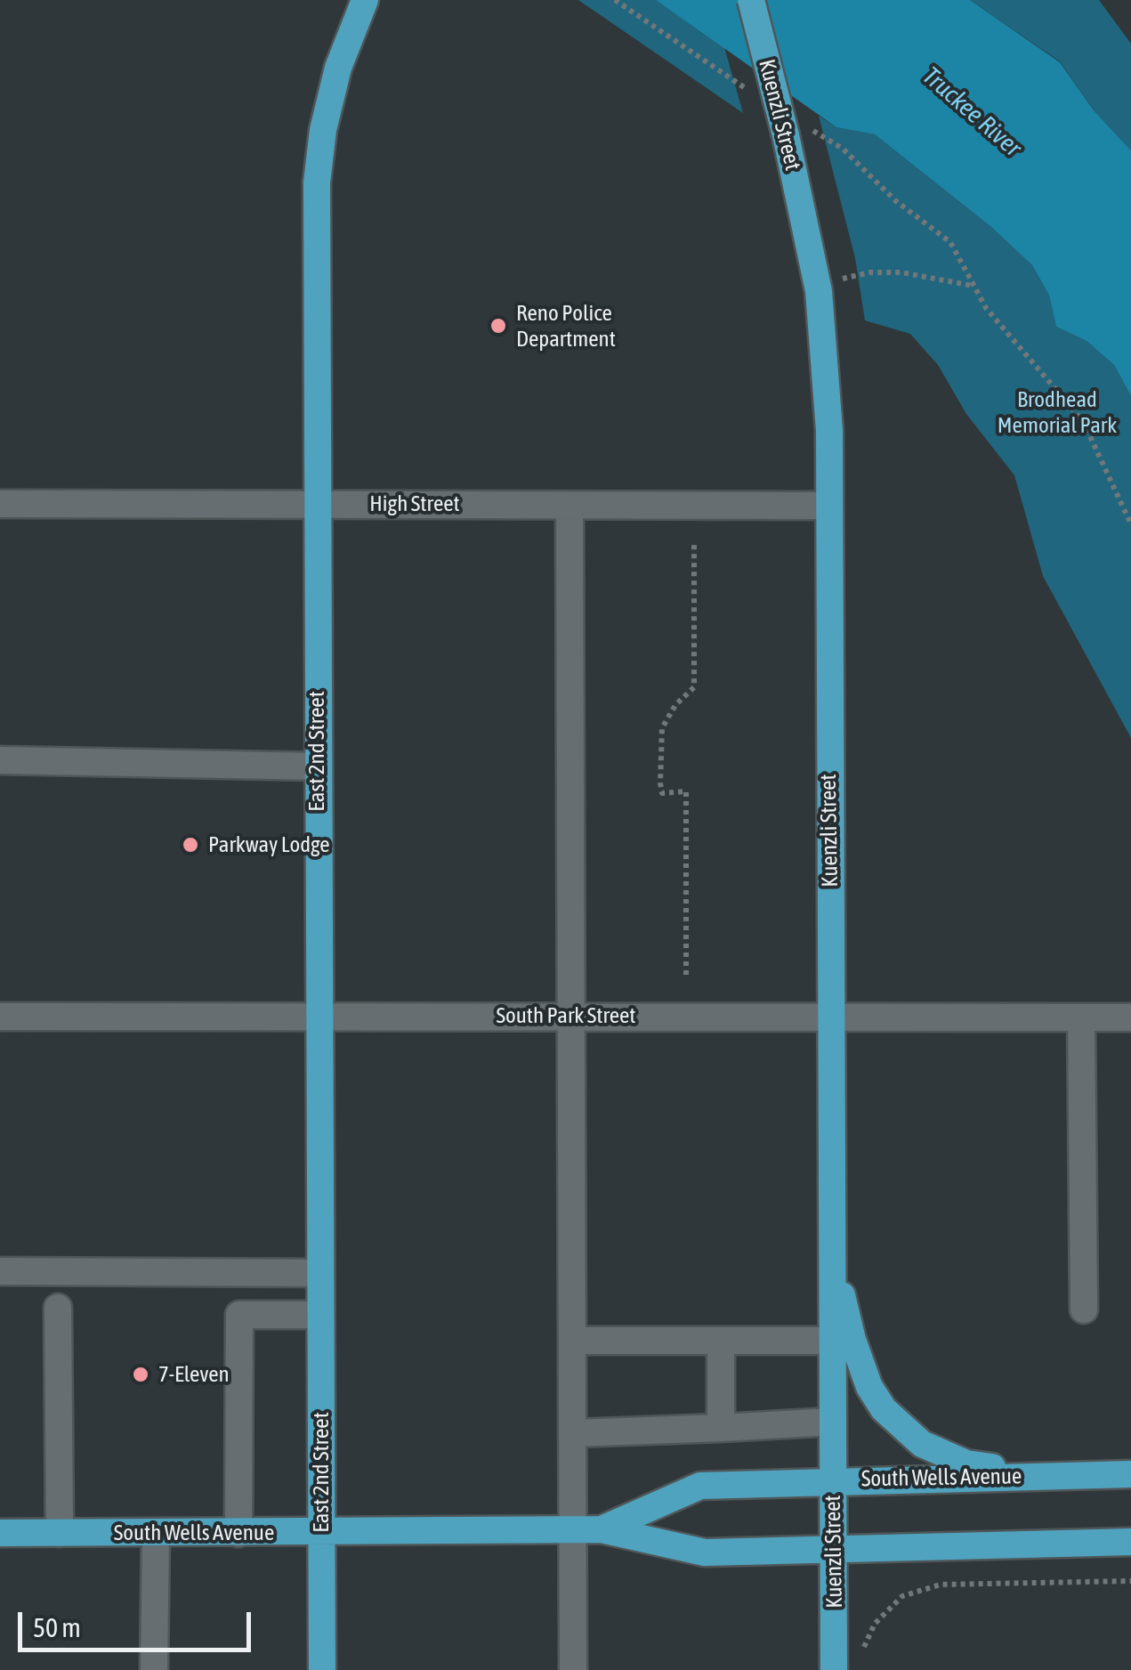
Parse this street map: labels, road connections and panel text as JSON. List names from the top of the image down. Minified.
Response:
{"streets":{"main road":["Kuenzli Street","East 2nd Street","South Wells Avenue"],"street":["High Street","South Park Street"]},"crossings":[["Kuenzli Street","High Street"],["Kuenzli Street","South Park Street"],["Kuenzli Street","South Wells Avenue"],["High Street","East 2nd Street"],["East 2nd Street","South Park Street"],["East 2nd Street","South Wells Avenue"]],"water":["Truckee River"],"parks":["Brodhead Memorial Park"],"places":["Reno Police Department","Parkway Lodge","7-Eleven"],"scale_bar":"50 m"}
